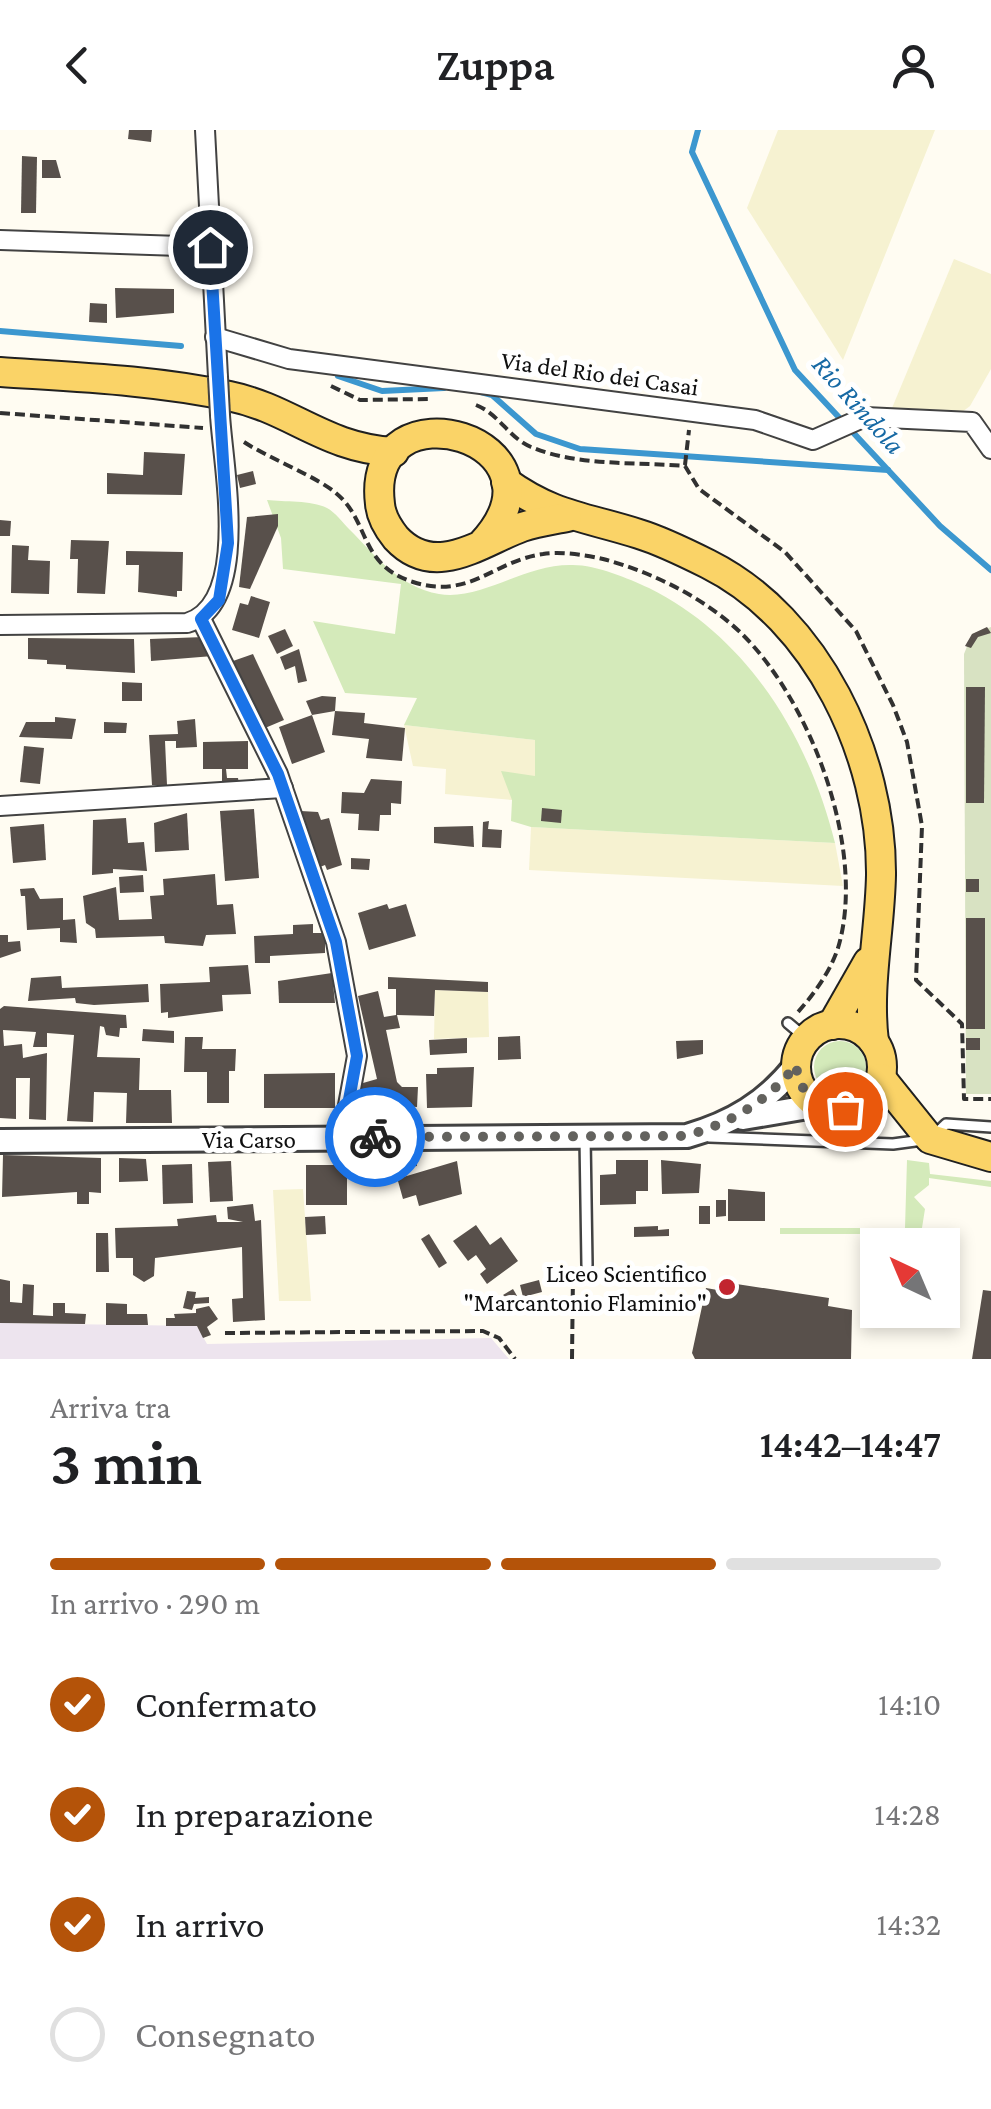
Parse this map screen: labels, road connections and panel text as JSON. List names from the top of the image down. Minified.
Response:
{"streets":{"main road":["Via Carso"],"street":["Via del Rio dei Casai"]},"water":["Rio Rindola"],"places":["Liceo Scientifico \"Marcantonio Flaminio\""],"north":"top left","page":{"header":"Zuppa","heading":["3 min","Arriva tra","14:42–14:47"],"bar":"In arrivo · 290 m","list":[["Confermato","14:10"],["In preparazione","14:28"],["In arrivo","14:32"],"Consegnato"]}}
